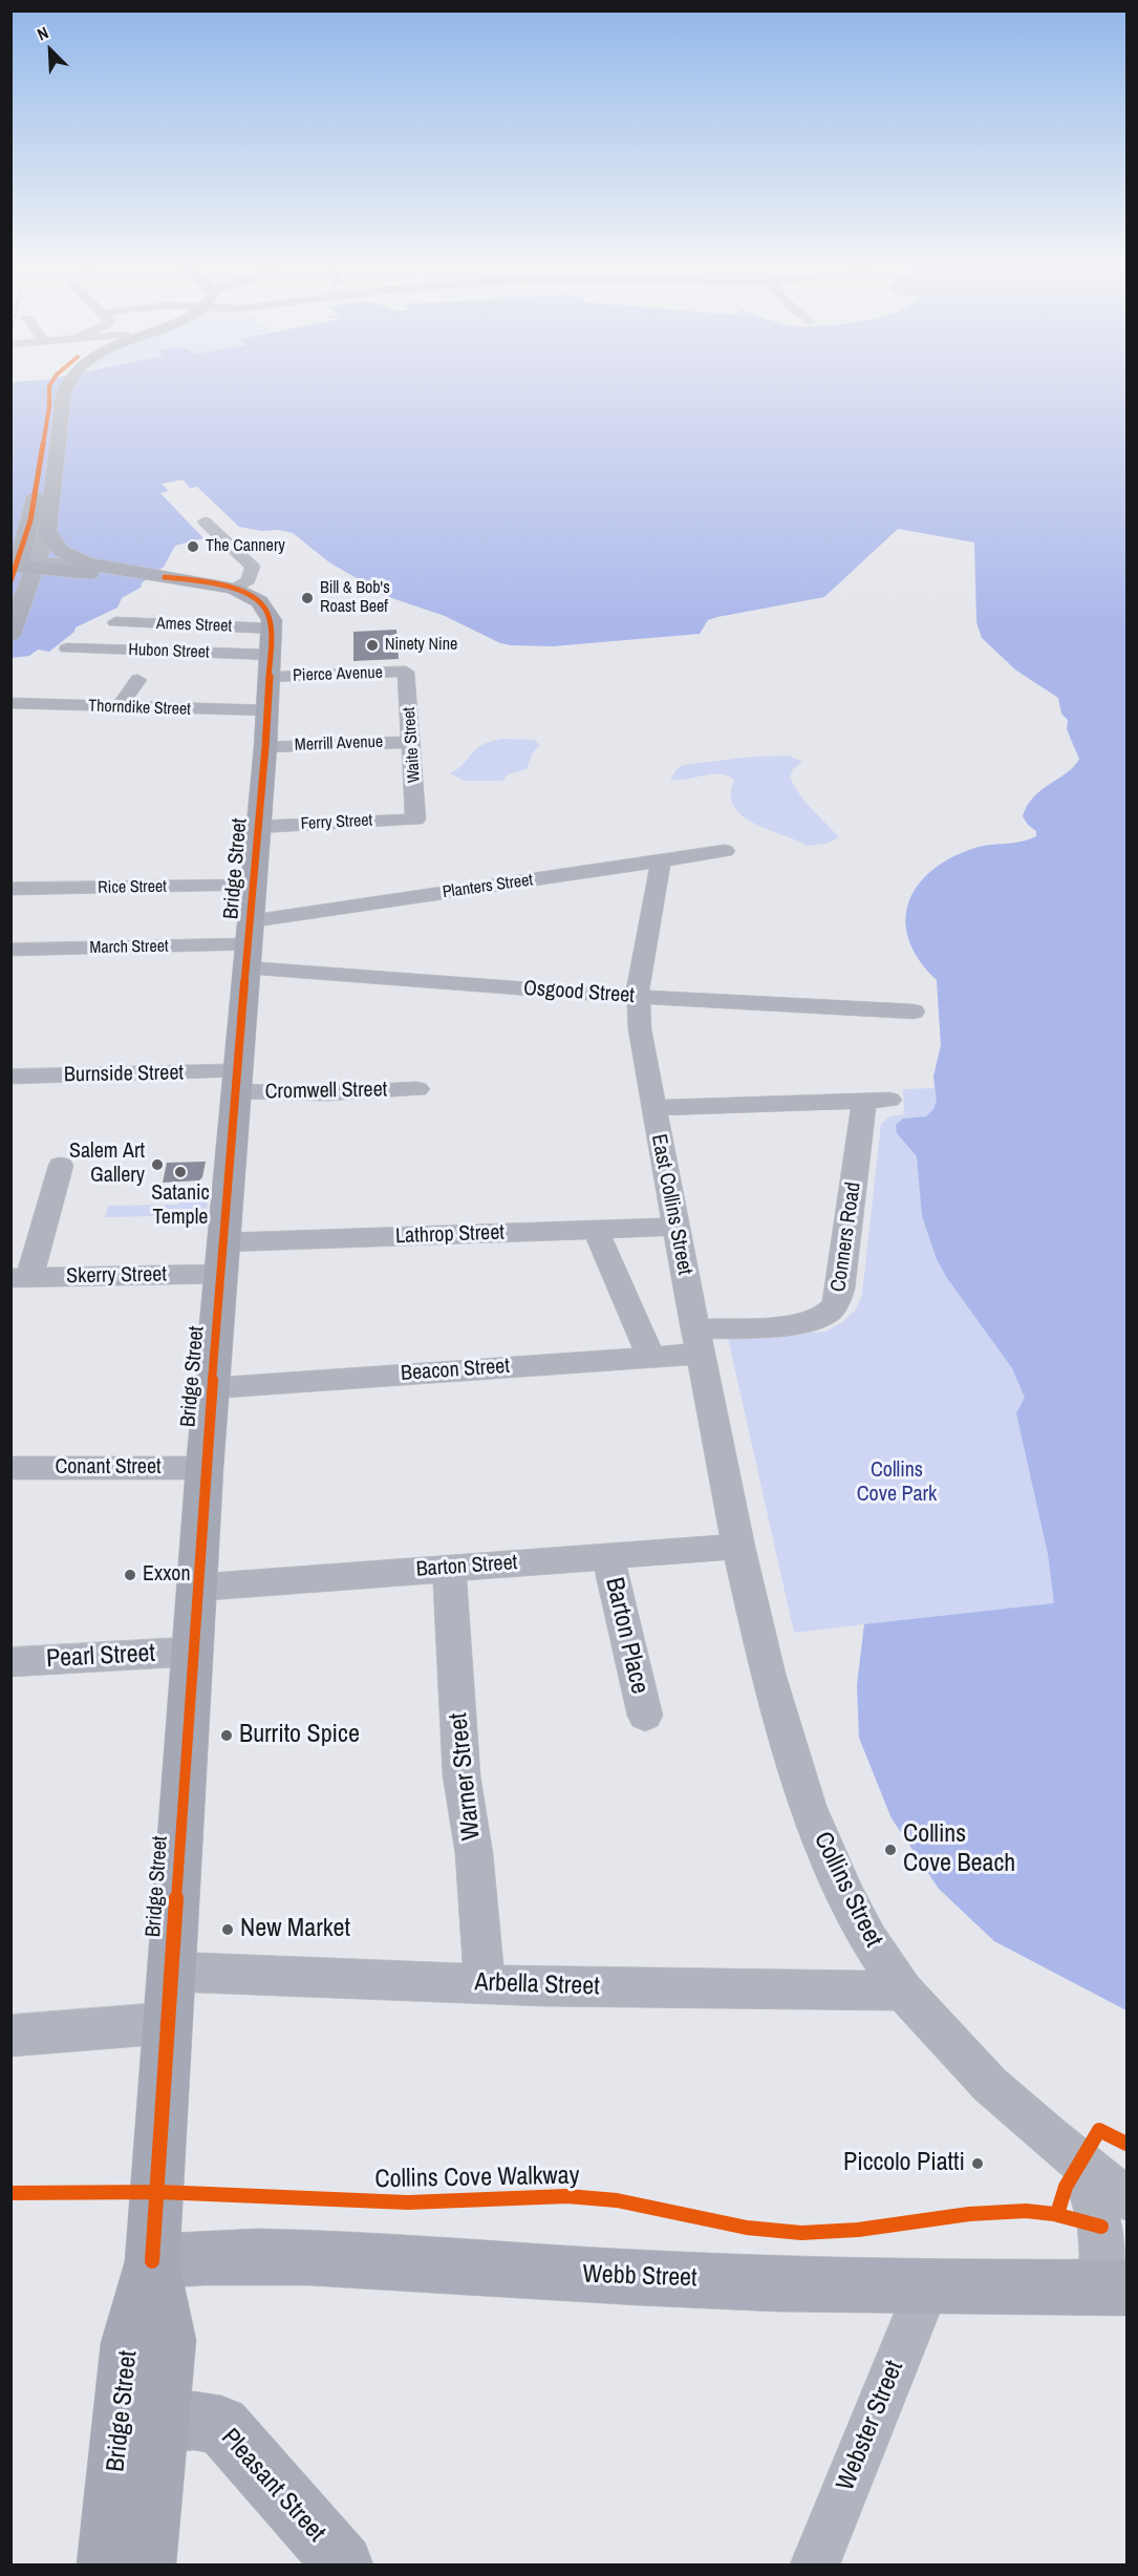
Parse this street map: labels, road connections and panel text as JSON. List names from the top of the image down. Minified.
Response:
{"streets":{"highway":["Bridge Street"],"main road":["Webb Street","Pleasant Street"],"street":["Ames Street","Hubon Street","Pierce Avenue","Thorndike Street","Merrill Avenue","Waite Street","Ferry Street","Planters Street","Rice Street","March Street","Osgood Street","Burnside Street","Cromwell Street","East Collins Street","Lathrop Street","Conners Road","Skerry Street","Beacon Street","Conant Street","Barton Street","Barton Place","Pearl Street","Warner Street","Collins Street","Arbella Street","Webster Street"],"cycle path":["Collins Cove Walkway"]},"crossings":[["Ames Street","Hubon Street"],["Ames Street","Pierce Avenue"],["Ames Street","Thorndike Street"],["Ames Street","Bridge Street"],["Hubon Street","Pierce Avenue"],["Hubon Street","Thorndike Street"],["Hubon Street","Bridge Street"],["Pierce Avenue","Thorndike Street"],["Pierce Avenue","Waite Street"],["Pierce Avenue","Bridge Street"],["Thorndike Street","Bridge Street"],["Merrill Avenue","Waite Street"],["Merrill Avenue","Bridge Street"],["Waite Street","Ferry Street"],["Ferry Street","Bridge Street"],["Bridge Street","Planters Street"],["Bridge Street","Rice Street"],["Bridge Street","March Street"],["Bridge Street","Osgood Street"],["Bridge Street","Burnside Street"],["Bridge Street","Cromwell Street"],["Bridge Street","Lathrop Street"],["Bridge Street","Skerry Street"],["Bridge Street","Beacon Street"],["Bridge Street","Conant Street"],["Bridge Street","Barton Street"],["Bridge Street","Pearl Street"],["Bridge Street","Arbella Street"],["Bridge Street","Webb Street"],["Bridge Street","Pleasant Street"],["Planters Street","March Street"],["Planters Street","Osgood Street"],["Planters Street","East Collins Street"],["March Street","Osgood Street"],["Osgood Street","East Collins Street"],["Burnside Street","Cromwell Street"],["East Collins Street","Lathrop Street"],["East Collins Street","Conners Road"],["East Collins Street","Beacon Street"],["East Collins Street","Barton Street"],["East Collins Street","Collins Street"],["Lathrop Street","Skerry Street"],["Conners Road","Beacon Street"],["Barton Street","Barton Place"],["Barton Street","Warner Street"],["Barton Street","Collins Street"],["Warner Street","Arbella Street"],["Collins Street","Arbella Street"],["Webb Street","Webster Street"]],"parks":["Collins Cove Park"],"places":["The Cannery","Bill & Bob's Roast Beef","Ninety Nine","Salem Art Gallery","Satanic Temple","Exxon","Burrito Spice","Collins Cove Beach","New Market","Piccolo Piatti"],"north":"top left"}
